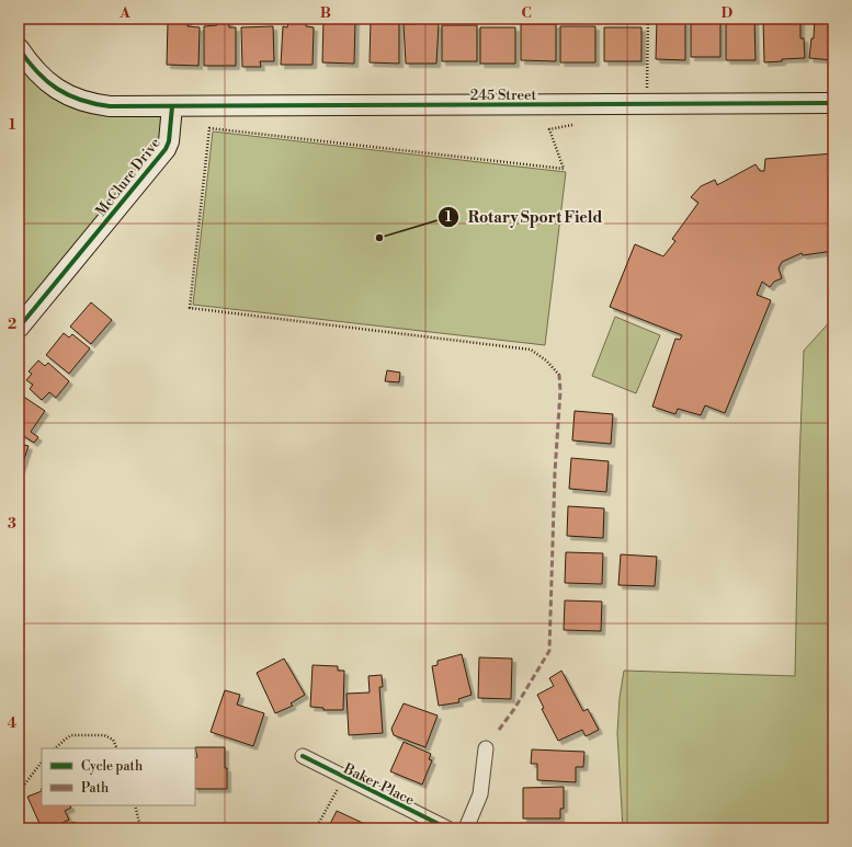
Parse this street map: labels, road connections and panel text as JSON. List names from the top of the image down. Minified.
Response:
{"streets":{"street":["245 Street","McClure Drive","Baker Place"]},"crossings":[["245 Street","McClure Drive"]],"places":["Rotary Sport Field"],"legend":["Cycle path","Path"],"grid":{"columns":["A","B","C","D"],"rows":["1","2","3","4"]}}
